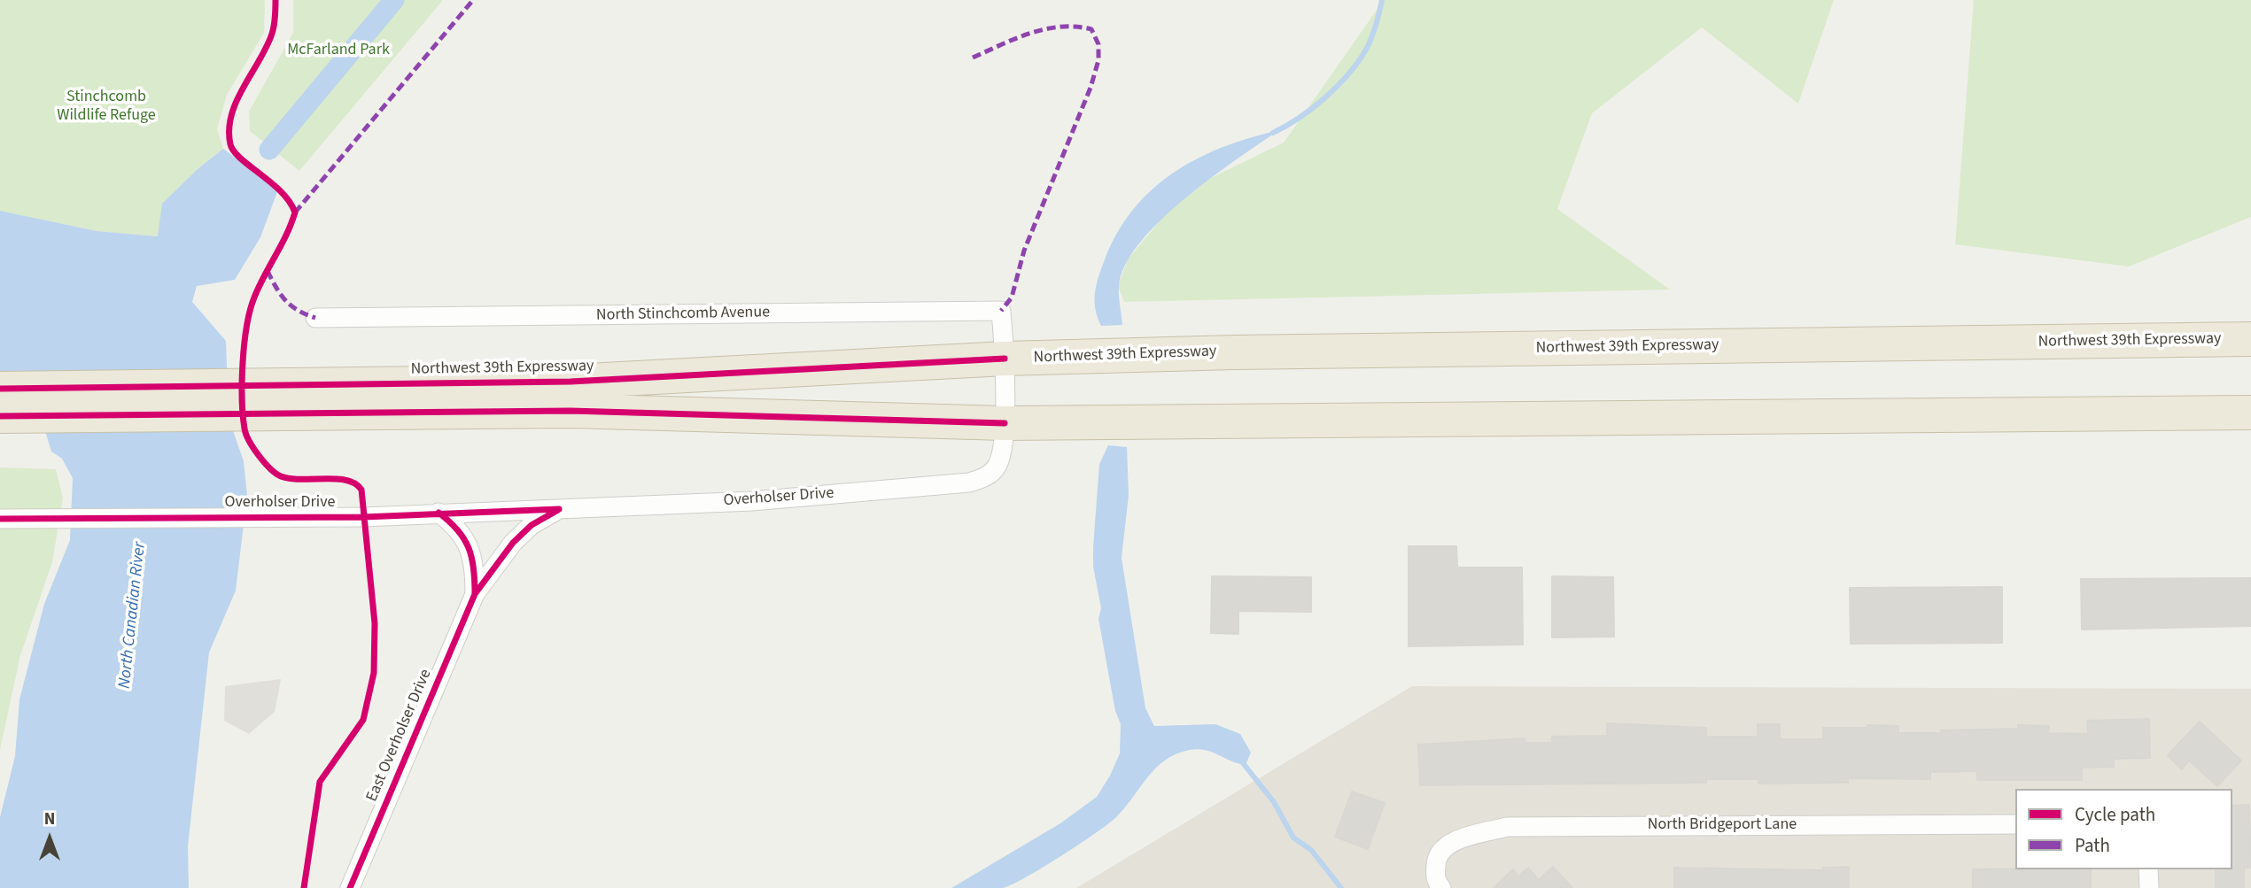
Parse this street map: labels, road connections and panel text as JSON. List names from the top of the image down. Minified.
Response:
{"streets":{"highway":["Northwest 39th Expressway"],"street":["North Stinchcomb Avenue","Overholser Drive","East Overholser Drive","North Bridgeport Lane"]},"crossings":[["North Stinchcomb Avenue","Northwest 39th Expressway"],["North Stinchcomb Avenue","Overholser Drive"],["Northwest 39th Expressway","Overholser Drive"],["Overholser Drive","East Overholser Drive"]],"water":["North Canadian River"],"parks":["McFarland Park","Stinchcomb Wildlife Refuge"],"legend":["Cycle path","Path"],"north":"top"}
